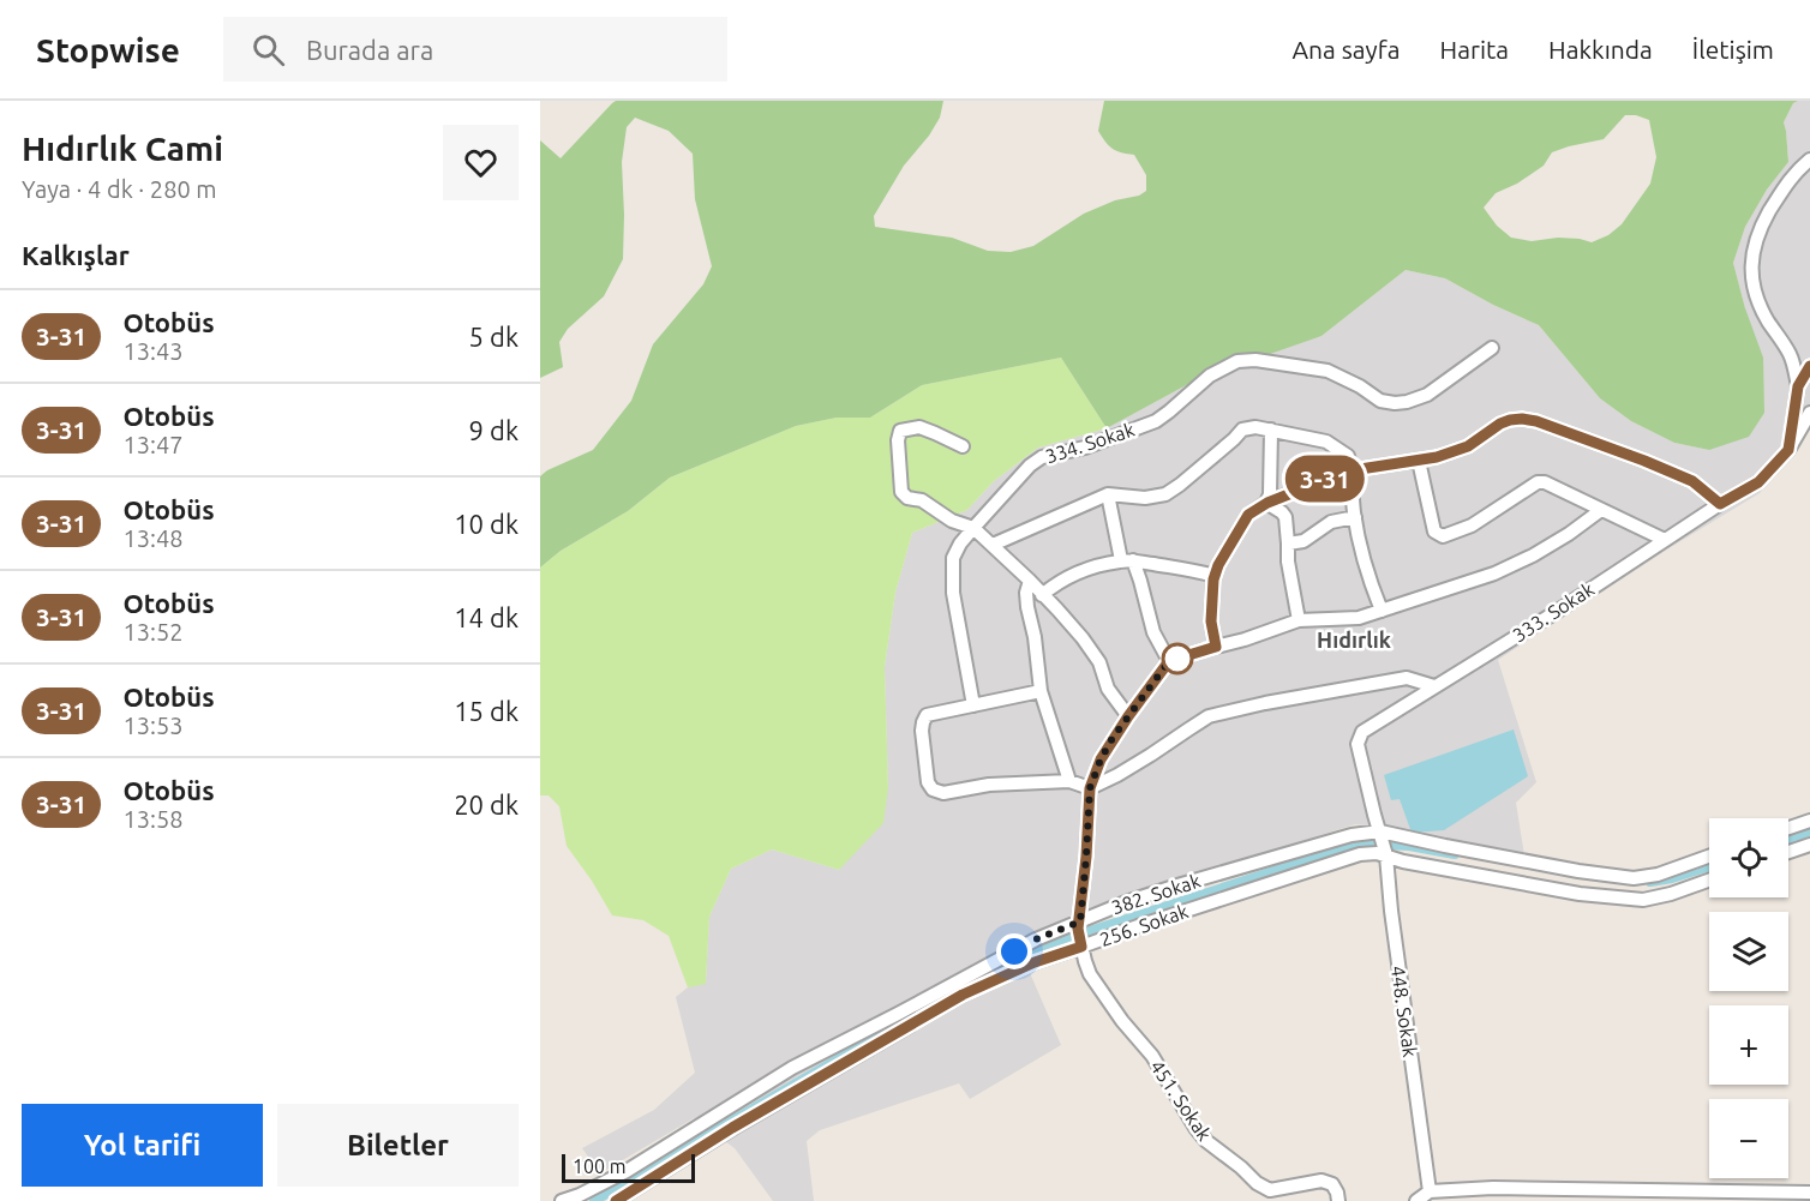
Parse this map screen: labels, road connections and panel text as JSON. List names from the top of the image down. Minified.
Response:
{"streets":{"street":["334. Sokak","333. Sokak","382. Sokak","256. Sokak","448. Sokak","451. Sokak"]},"crossings":[["333. Sokak","382. Sokak"],["333. Sokak","448. Sokak"],["382. Sokak","256. Sokak"],["382. Sokak","448. Sokak"],["382. Sokak","451. Sokak"],["256. Sokak","448. Sokak"],["256. Sokak","451. Sokak"]],"districts":["Hıdırlık"],"lines":["bus line 3-31"],"scale_bar":"100 m","page":{"header":"Stopwise","search":"Burada ara","nav":["Ana sayfa","Harita","Hakkında","İletişim"],"heading":[["Hıdırlık Cami","Yaya · 4 dk · 280 m"],"Kalkışlar"],"on_map":"3-31","list":[{"mark":"3-31","name":"Otobüs","note":"13:43","value":"5 dk"},{"mark":"3-31","name":"Otobüs","note":"13:47","value":"9 dk"},{"mark":"3-31","name":"Otobüs","note":"13:48","value":"10 dk"},{"mark":"3-31","name":"Otobüs","note":"13:52","value":"14 dk"},{"mark":"3-31","name":"Otobüs","note":"13:53","value":"15 dk"},{"mark":"3-31","name":"Otobüs","note":"13:58","value":"20 dk"}],"map_buttons":["+","−"],"buttons":["Yol tarifi","Biletler"],"scale":"100 m"}}
